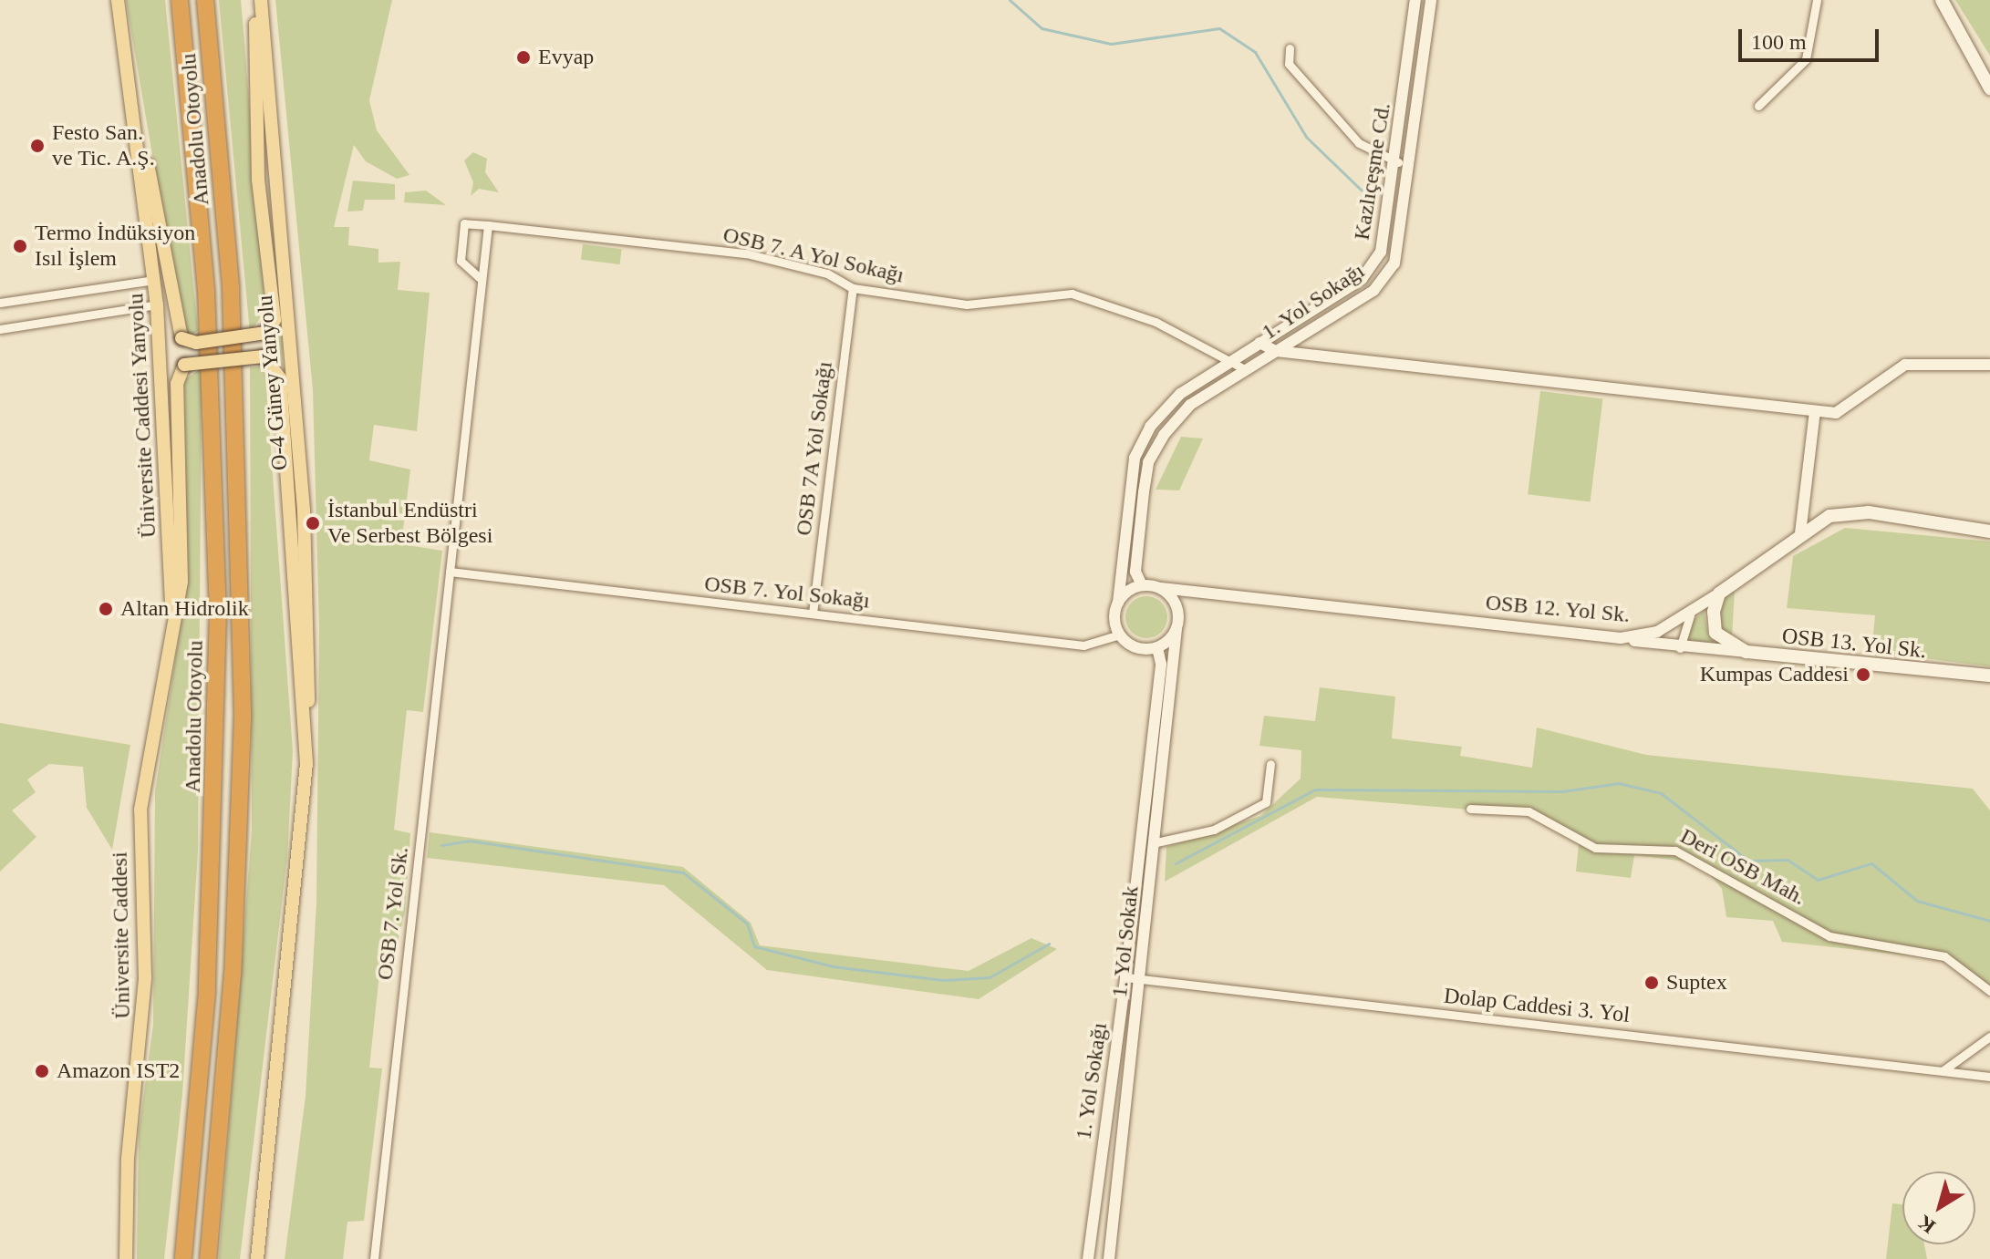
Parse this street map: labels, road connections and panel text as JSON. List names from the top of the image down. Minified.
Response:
{"streets":{"highway":["Anadolu Otoyolu"],"main road":["O-4 Güney Yanyolu","Üniversite Caddesi Yanyolu","OSB 12. Yol Sk.","OSB 13. Yol Sk.","Üniversite Caddesi"],"street":["Kazlıçeşme Cd.","OSB 7. A Yol Sokağı","1. Yol Sokağı","OSB 7A Yol Sokağı","OSB 7. Yol Sokağı","Deri OSB Mah.","OSB 7. Yol Sk.","1. Yol Sokak","Dolap Caddesi 3. Yol"]},"crossings":[["Kazlıçeşme Cd.","OSB 7. A Yol Sokağı"],["OSB 7. A Yol Sokağı","1. Yol Sokağı"],["OSB 7. A Yol Sokağı","OSB 7A Yol Sokağı"],["1. Yol Sokağı","OSB 7. Yol Sokağı"],["1. Yol Sokağı","OSB 12. Yol Sk."],["1. Yol Sokağı","1. Yol Sokak"],["1. Yol Sokağı","Dolap Caddesi 3. Yol"],["Üniversite Caddesi Yanyolu","Üniversite Caddesi"],["OSB 7A Yol Sokağı","OSB 7. Yol Sokağı"],["OSB 7. Yol Sokağı","OSB 12. Yol Sk."],["OSB 7. Yol Sokağı","OSB 7. Yol Sk."],["OSB 7. Yol Sokağı","1. Yol Sokak"],["OSB 12. Yol Sk.","1. Yol Sokak"],["1. Yol Sokak","Dolap Caddesi 3. Yol"]],"places":["Evyap","Festo San. ve Tic. A.Ş.","Termo İndüksiyon Isıl İşlem","İstanbul Endüstri Ve Serbest Bölgesi","Altan Hidrolik","Kumpas Caddesi","Suptex","Amazon IST2"],"scale_bar":"100 m","north":"bottom left"}
